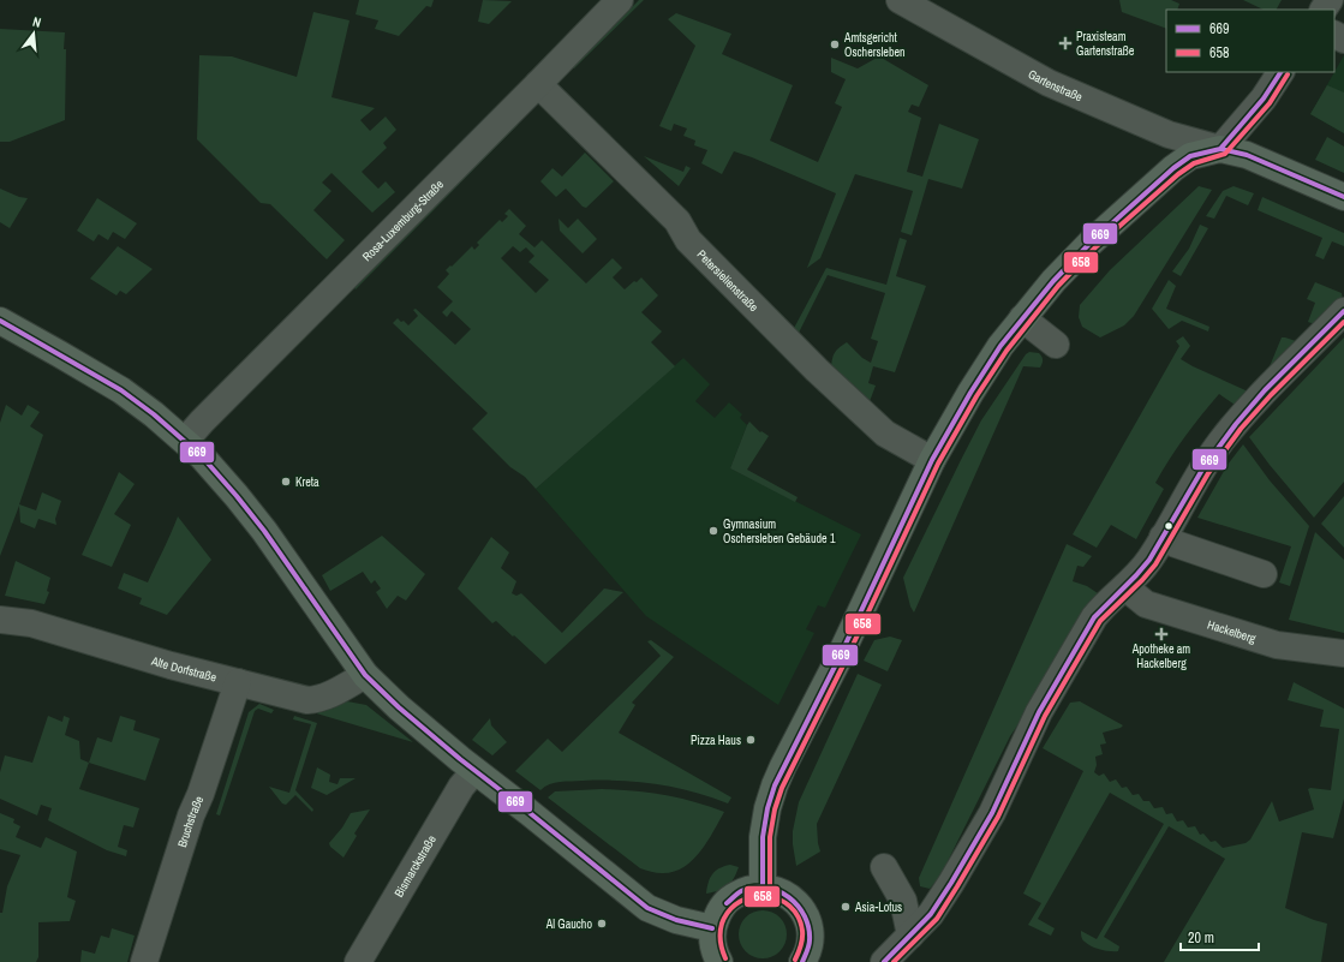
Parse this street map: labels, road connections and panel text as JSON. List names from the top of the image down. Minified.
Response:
{"streets":{"street":["Gartenstraße","Rosa-Luxemburg-Straße","Petersielienstraße","Hackelberg","Alte Dorfstraße","Bruchstraße","Bismarckstraße"]},"crossings":[["Rosa-Luxemburg-Straße","Petersielienstraße"],["Alte Dorfstraße","Bruchstraße"]],"places":{"health":["Praxisteam Gartenstraße","Apotheke am Hackelberg"],"other":["Amtsgericht Oschersleben","Kreta","Gymnasium Oschersleben Gebäude 1","Pizza Haus","Asia-Lotus","Al Gaucho"]},"lines":["transit line 669","transit line 658"],"legend":["669","658"],"scale_bar":"20 m","north":"top"}
